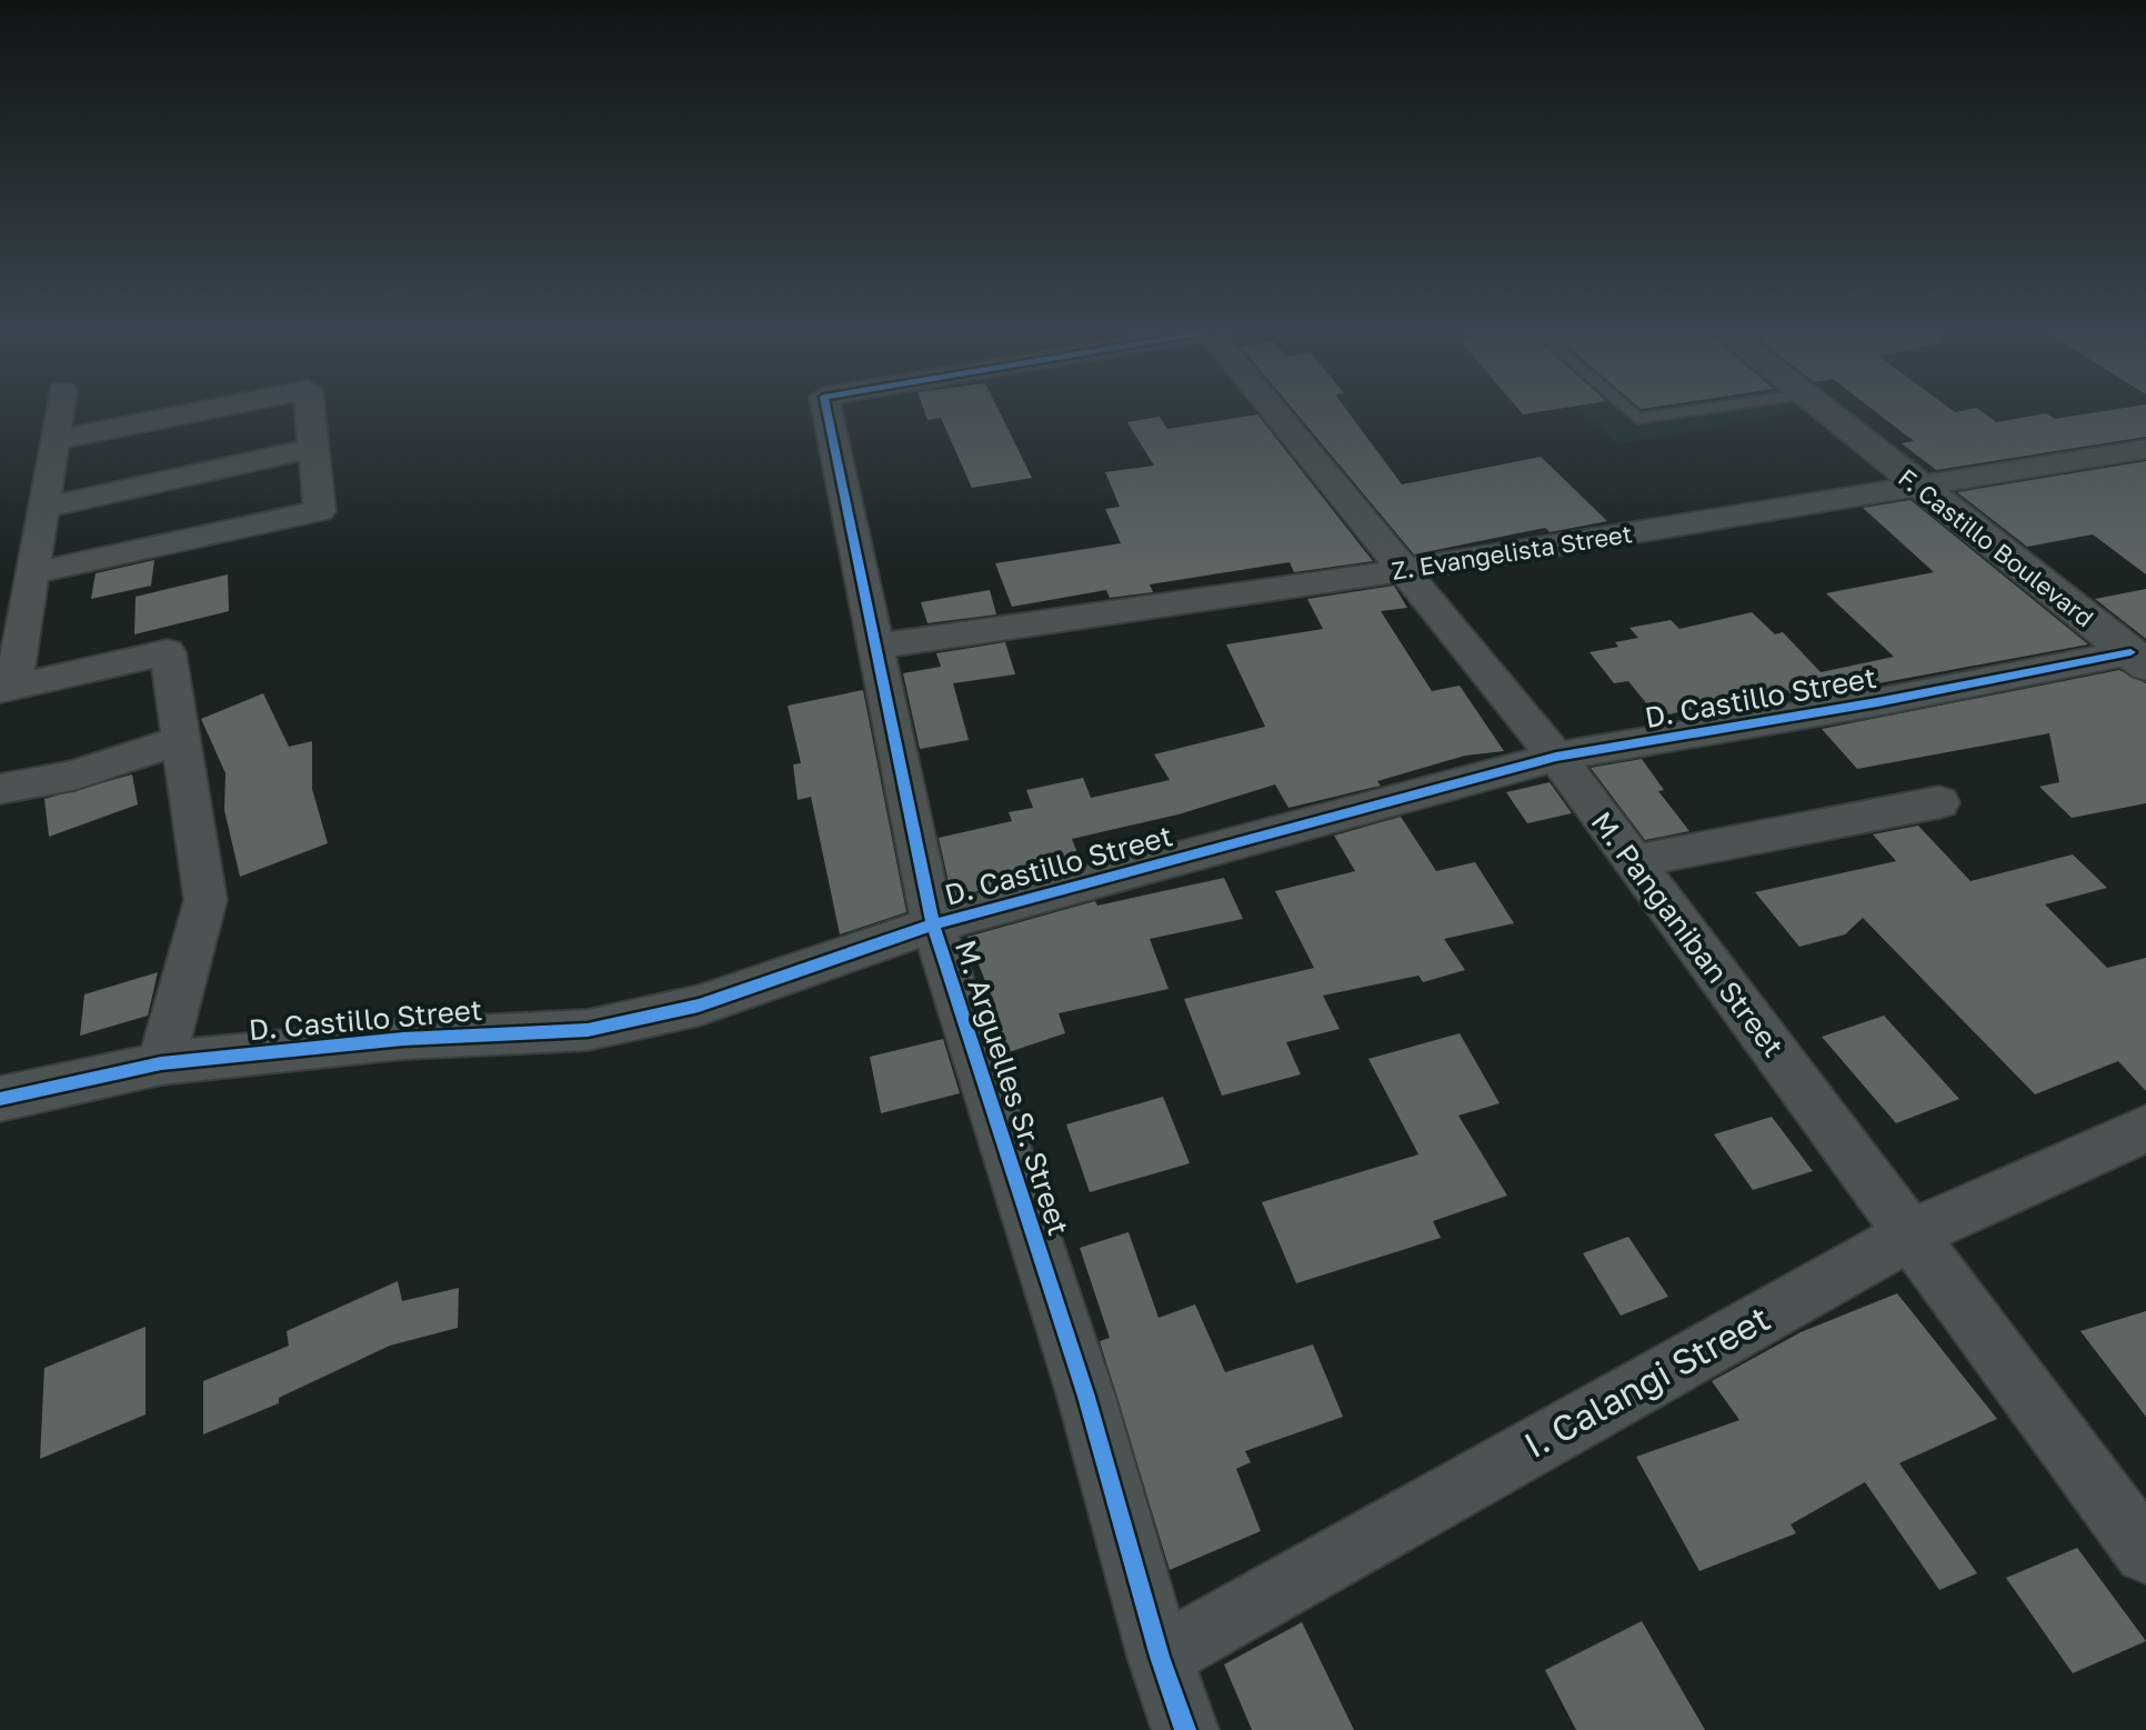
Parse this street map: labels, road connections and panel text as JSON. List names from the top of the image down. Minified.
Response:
{"streets":{"main road":["F. Castillo Boulevard"],"street":["Z. Evangelista Street","D. Castillo Street","M. Panganiban Street","M. Arguelles Sr. Street","I. Calangi Street"]},"crossings":[["F. Castillo Boulevard","Z. Evangelista Street"],["F. Castillo Boulevard","D. Castillo Street"],["Z. Evangelista Street","M. Panganiban Street"],["Z. Evangelista Street","M. Arguelles Sr. Street"],["D. Castillo Street","M. Panganiban Street"],["D. Castillo Street","M. Arguelles Sr. Street"],["M. Panganiban Street","I. Calangi Street"],["M. Arguelles Sr. Street","I. Calangi Street"]]}
